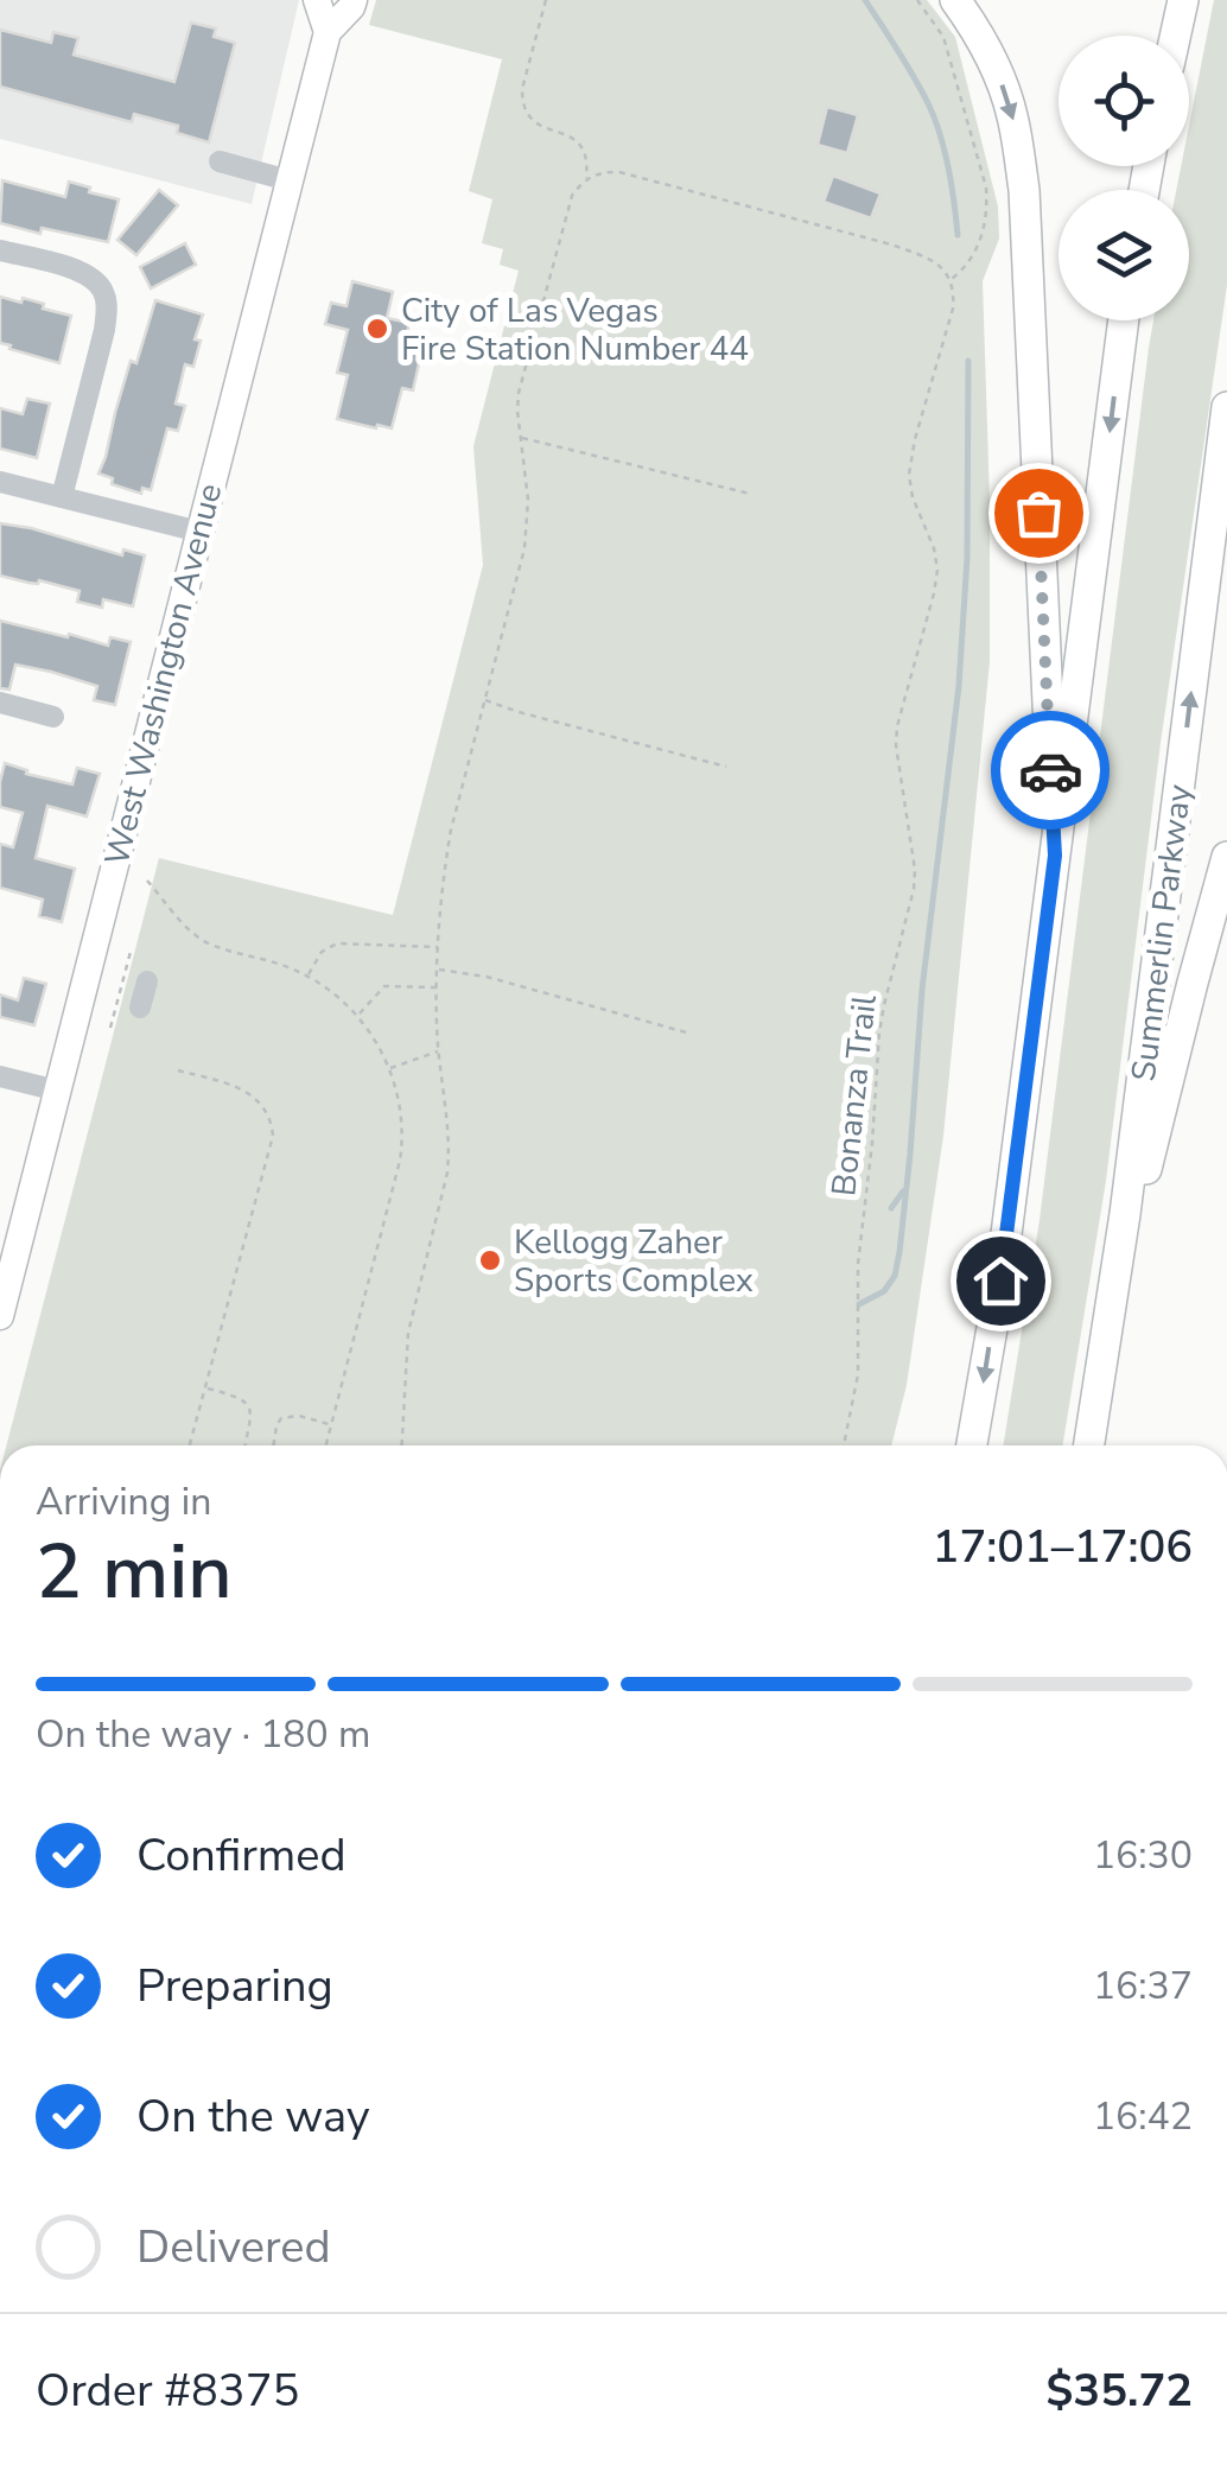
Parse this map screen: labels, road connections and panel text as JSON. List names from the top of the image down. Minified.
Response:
{"streets":{"highway":["Summerlin Parkway"],"main road":["West Washington Avenue"],"path":["Bonanza Trail"]},"places":["City of Las Vegas Fire Station Number 44","Kellogg Zaher Sports Complex"],"page":{"heading":["2 min","Arriving in","17:01–17:06"],"panel":["Order #8375","$35.72"],"bar":"On the way · 180 m","list":[["Confirmed","16:30"],["Preparing","16:37"],["On the way","16:42"],"Delivered"]}}
